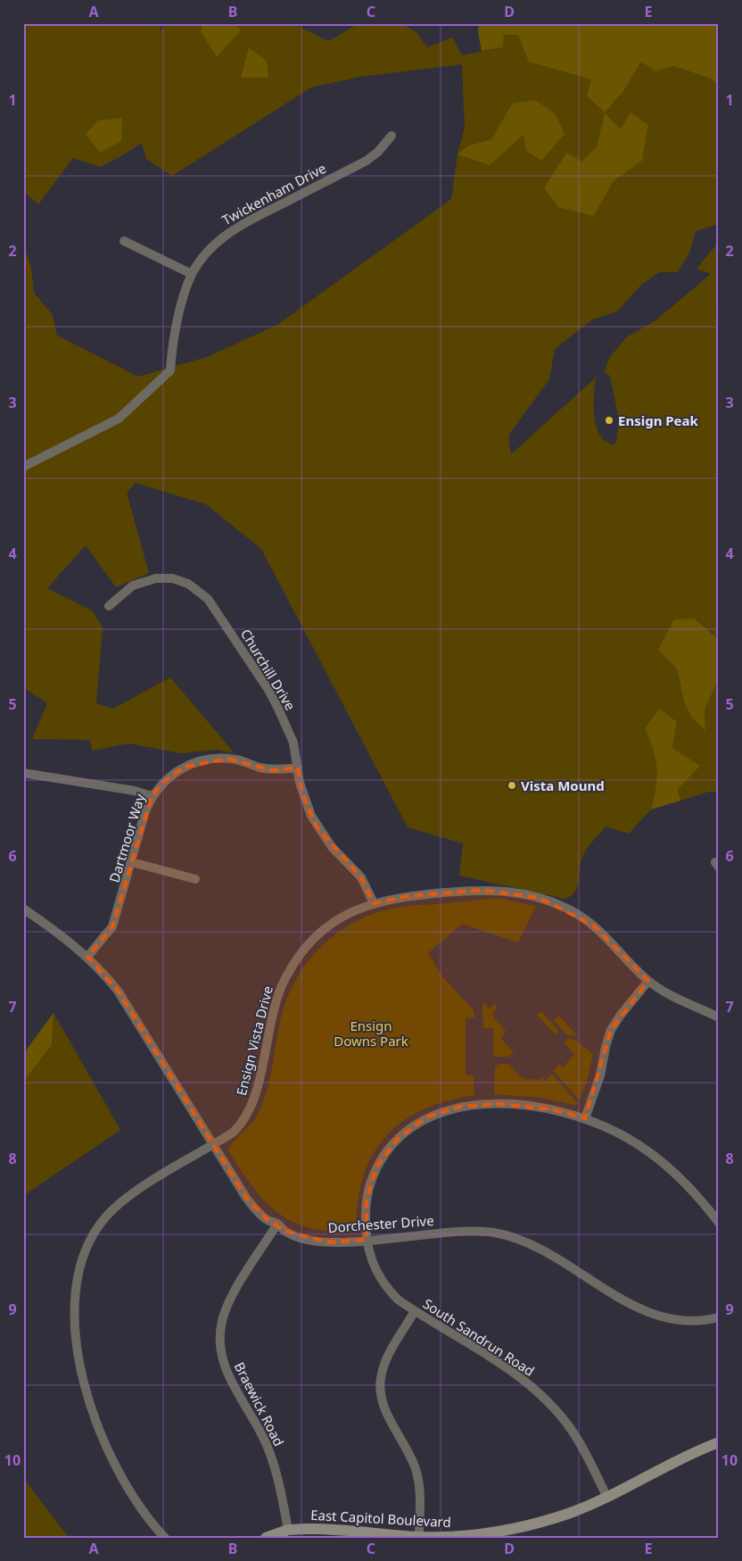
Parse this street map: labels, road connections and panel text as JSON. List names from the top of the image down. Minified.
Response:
{"streets":{"street":["Twickenham Drive","Churchill Drive","Dartmoor Way","Ensign Vista Drive","Dorchester Drive","South Sandrun Road","Braewick Road","East Capitol Boulevard"]},"crossings":[["Churchill Drive","Dartmoor Way"],["Churchill Drive","Ensign Vista Drive"],["Dartmoor Way","Dorchester Drive"],["Ensign Vista Drive","Dorchester Drive"],["Dorchester Drive","South Sandrun Road"],["Dorchester Drive","Braewick Road"],["South Sandrun Road","East Capitol Boulevard"],["Braewick Road","East Capitol Boulevard"]],"parks":["Ensign Downs Park"],"places":["Ensign Peak","Vista Mound"],"grid":{"columns":["A","B","C","D","E"],"rows":["1","2","3","4","5","6","7","8","9","10"]}}
